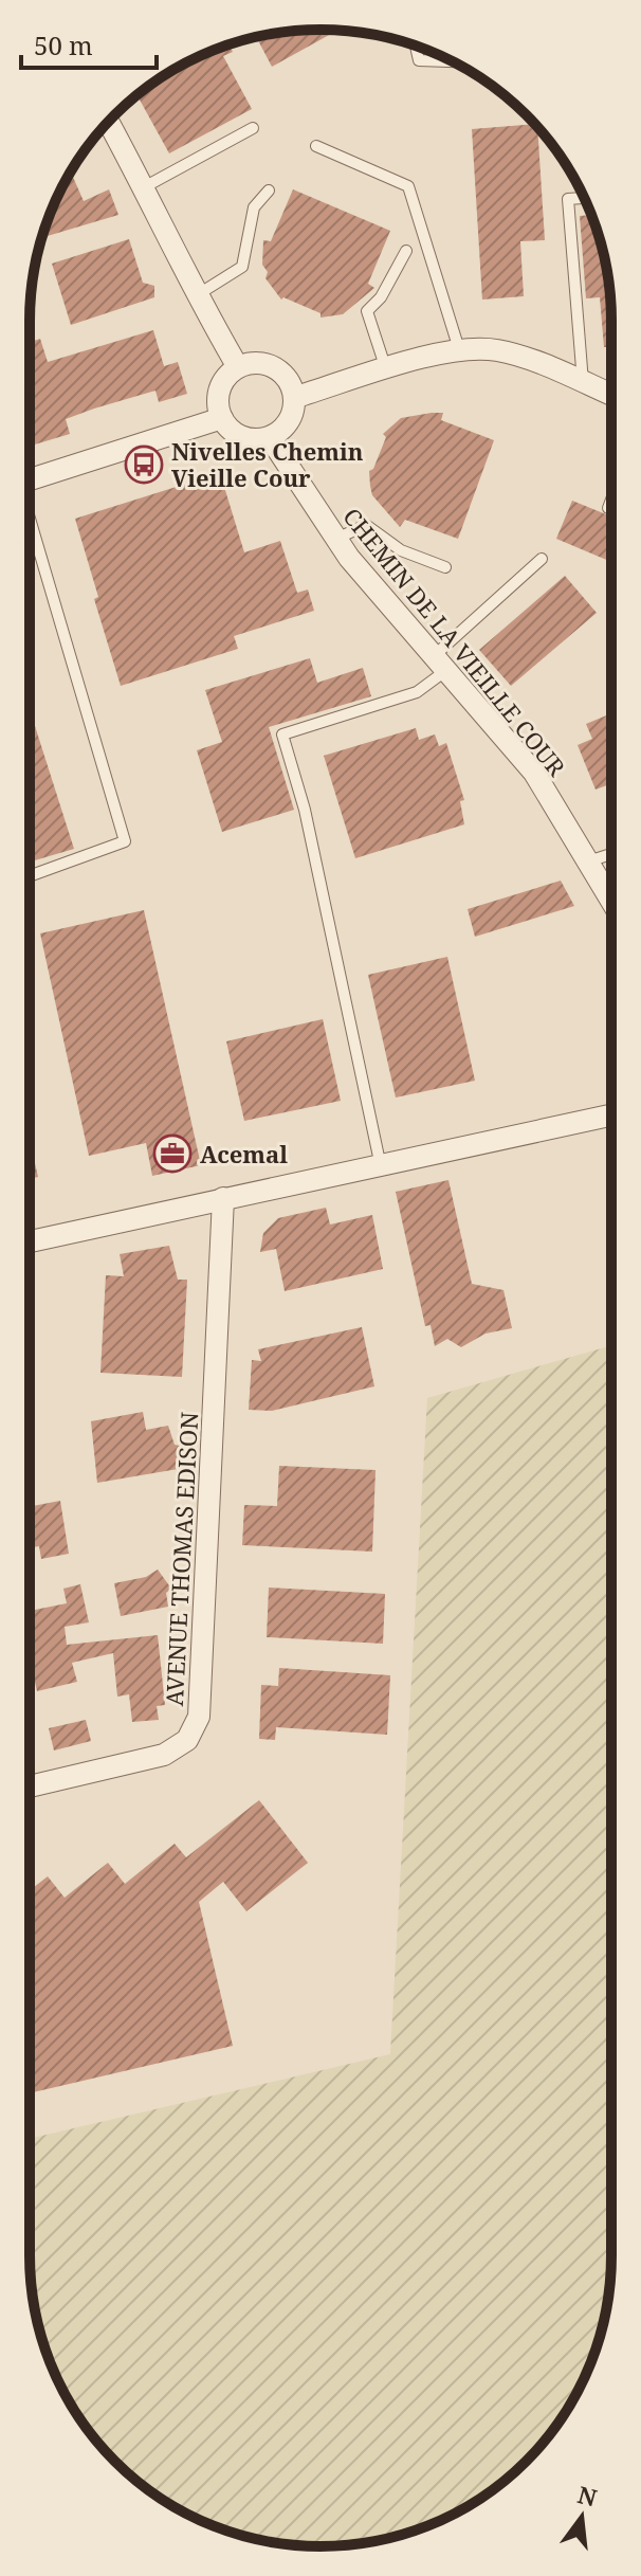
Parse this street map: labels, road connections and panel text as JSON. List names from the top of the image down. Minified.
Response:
{"streets":{"street":["CHEMIN DE LA VIEILLE COUR","AVENUE THOMAS EDISON"]},"places":{"bus stop":["Nivelles Chemin Vieille Cour"],"office":["Acemal"]},"scale_bar":"50 m","north":"top"}
